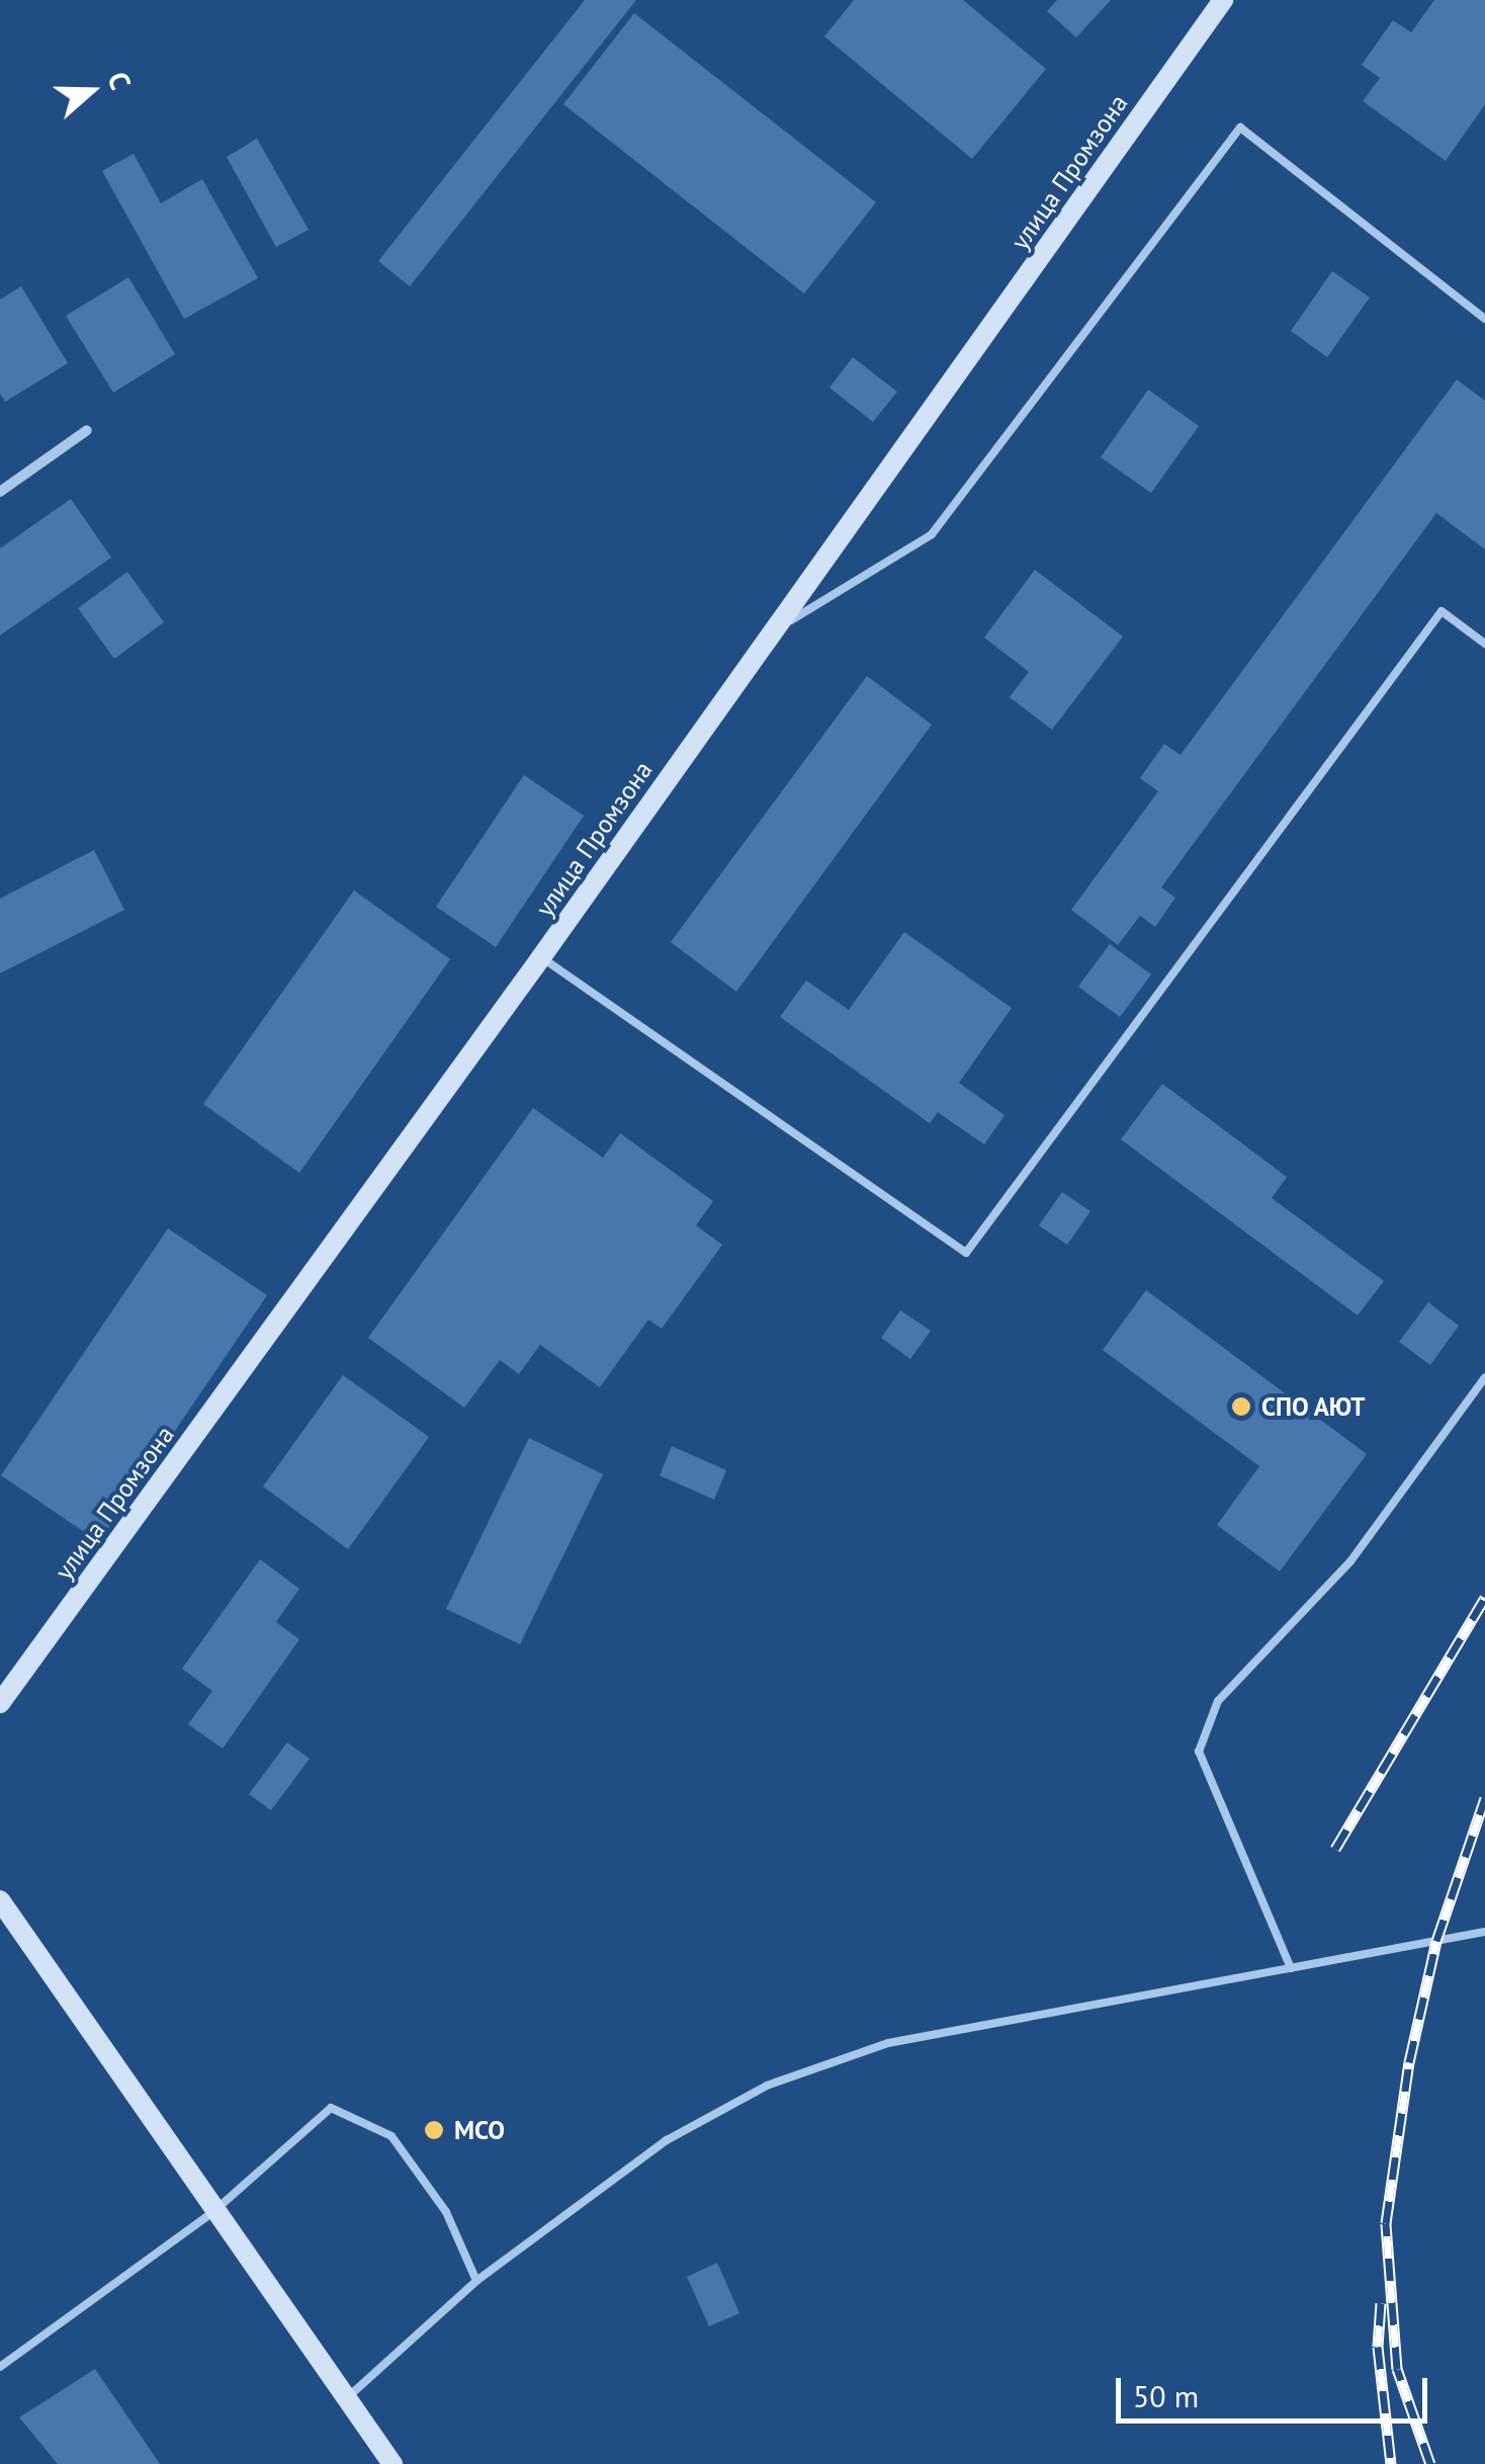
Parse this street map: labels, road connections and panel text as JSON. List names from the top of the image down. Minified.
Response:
{"streets":{"main road":["улица Промзона"]},"places":["СПО АЮТ","МСО"],"scale_bar":"50 m","north":"right"}
